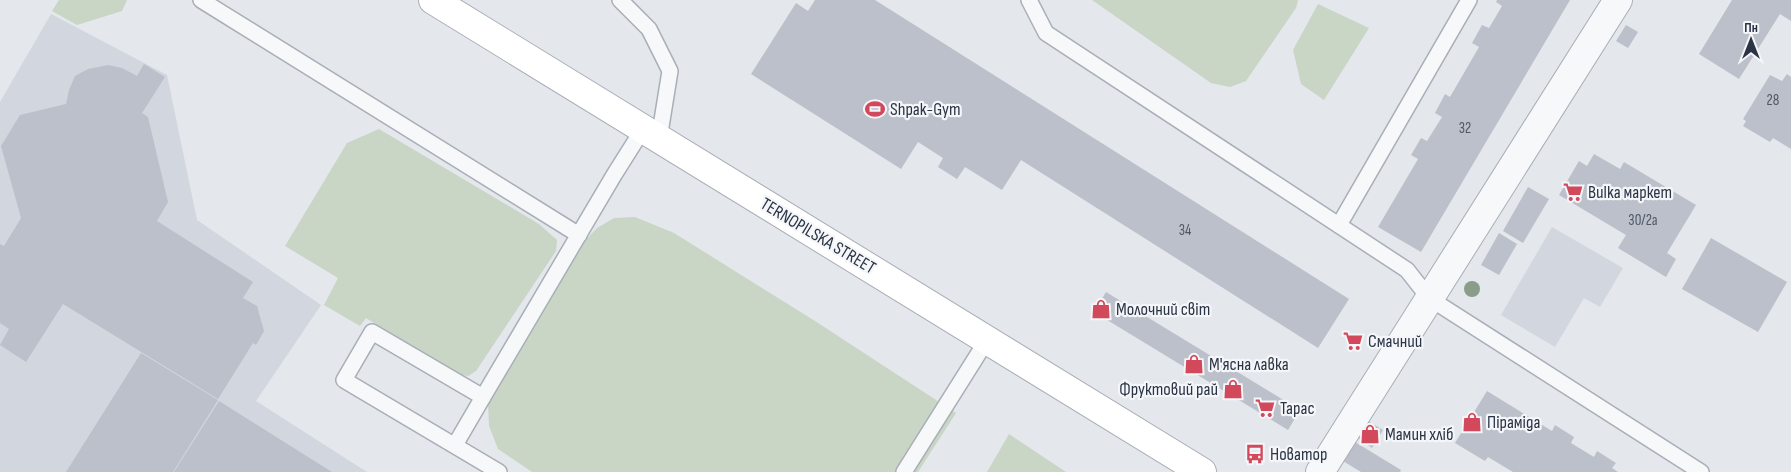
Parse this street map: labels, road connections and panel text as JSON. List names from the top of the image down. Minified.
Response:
{"streets":{"main road":["TERNOPILSKA STREET"]},"places":{"sports":["Shpak-Gym"],"supermarket":["Bulka маркет","Смачний","Тарас"],"shop":["Молочний світ","М'ясна лавка","Фруктовий рай","Піраміда","Мамин хліб"],"bus stop":["Новатор"]},"house_numbers":["28","32","30/2а","34"],"north":"top"}
